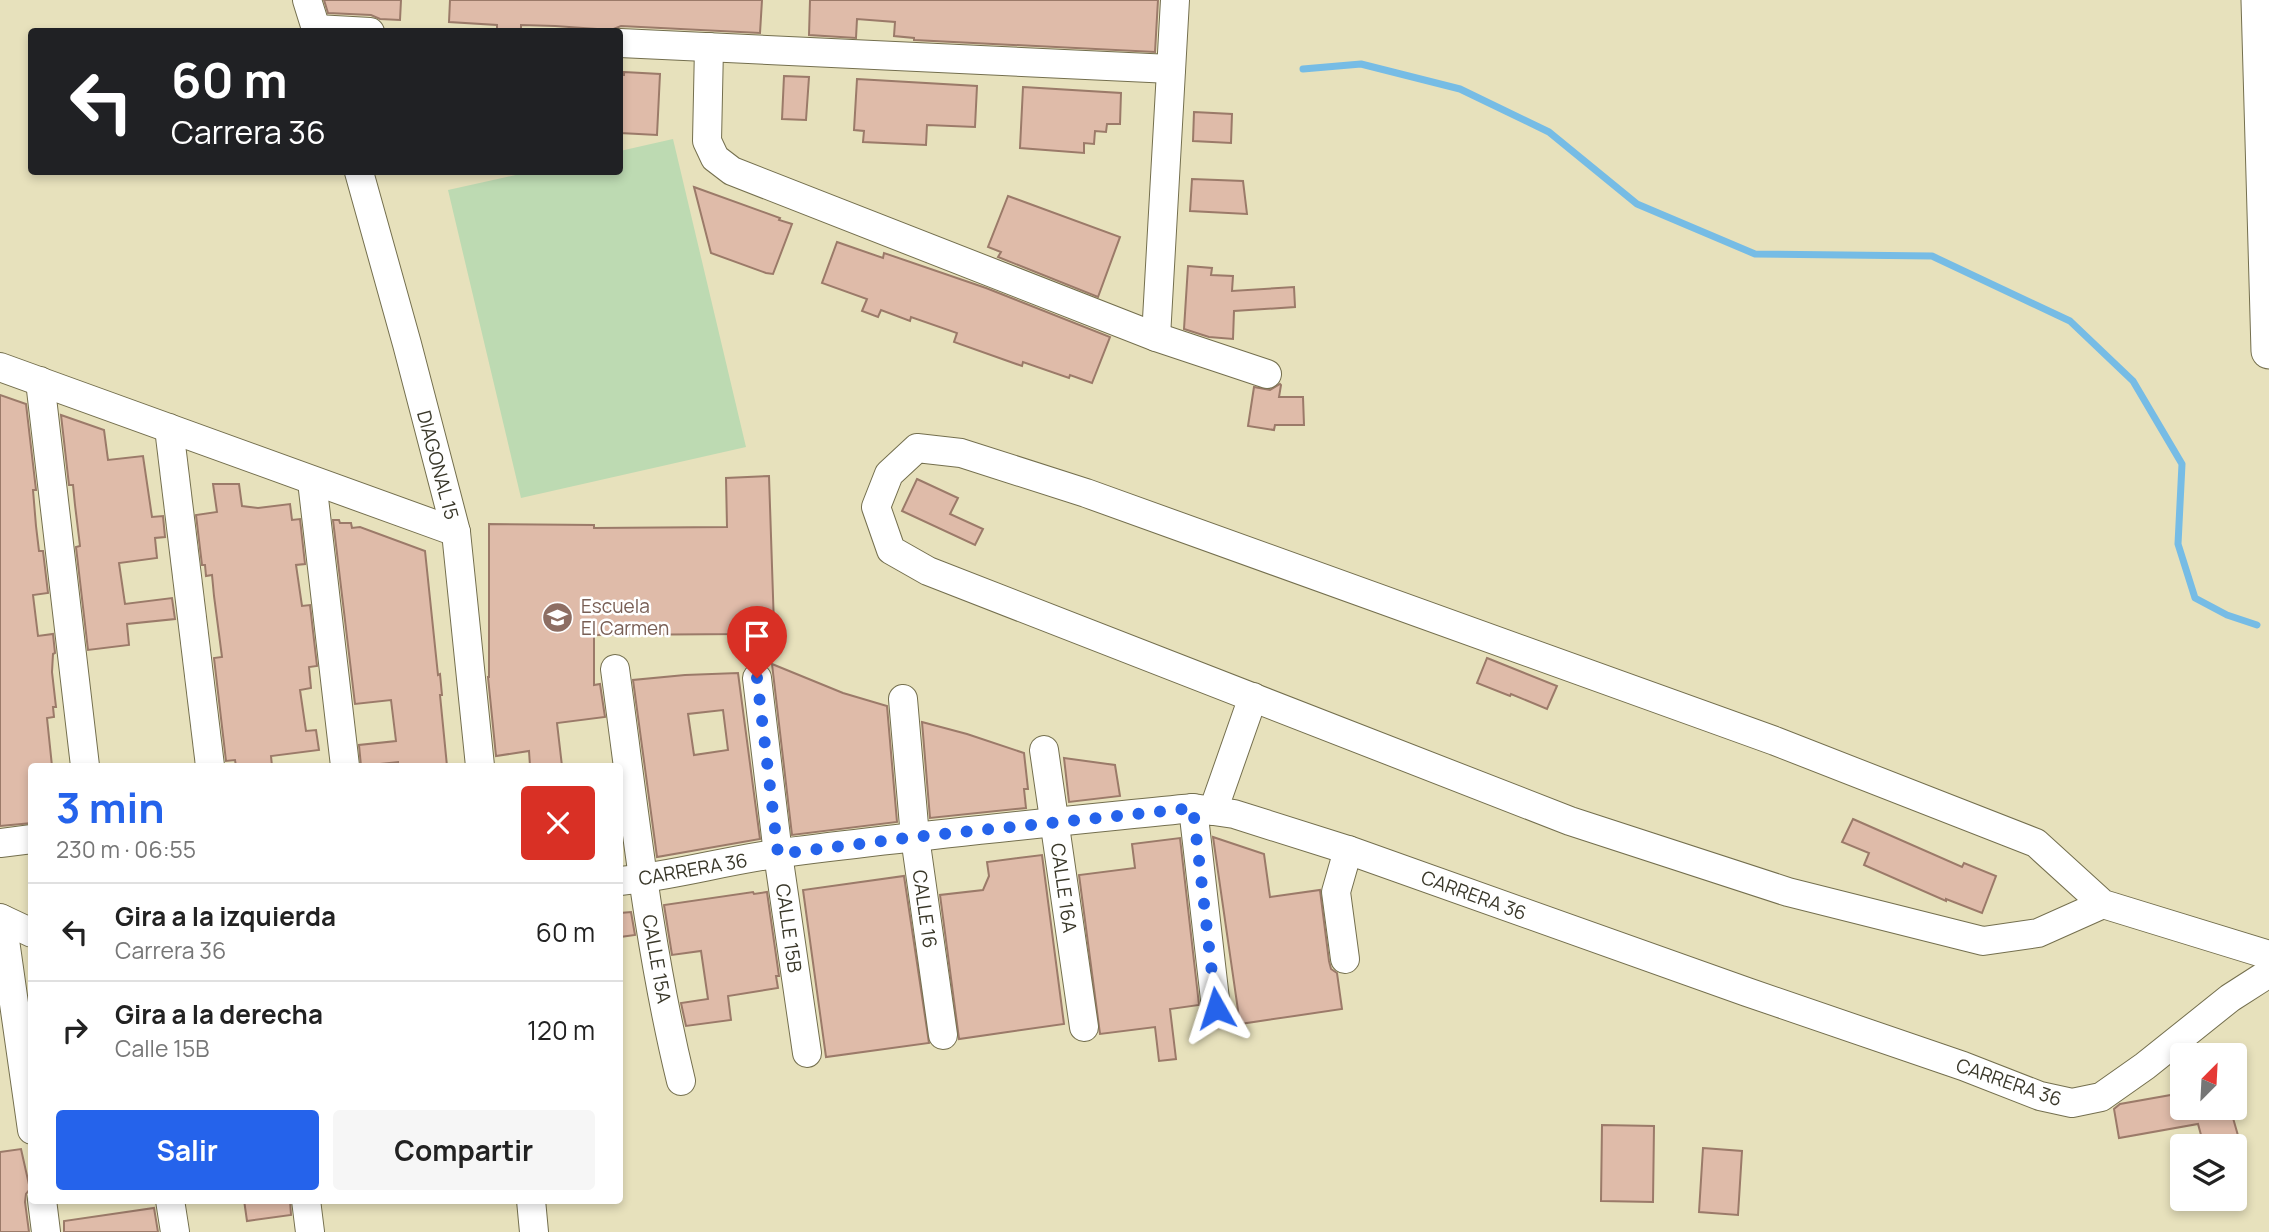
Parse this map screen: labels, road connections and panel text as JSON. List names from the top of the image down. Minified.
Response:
{"streets":{"street":["DIAGONAL 15","CARRERA 36","CALLE 16A","CALLE 16","CALLE 15B","CALLE 15A"]},"crossings":[["CARRERA 36","CALLE 16A"],["CARRERA 36","CALLE 16"],["CARRERA 36","CALLE 15B"],["CARRERA 36","CALLE 15A"]],"places":{"school or university":["Escuela El Carmen"]},"north":"top right","page":{"turn":["60 m","Carrera 36"],"heading":["3 min","230 m · 06:55"],"list":[{"name":"Gira a la izquierda","note":"Carrera 36","value":"60 m"},{"name":"Gira a la derecha","note":"Calle 15B","value":"120 m"}],"buttons":["Salir","Compartir"]}}
